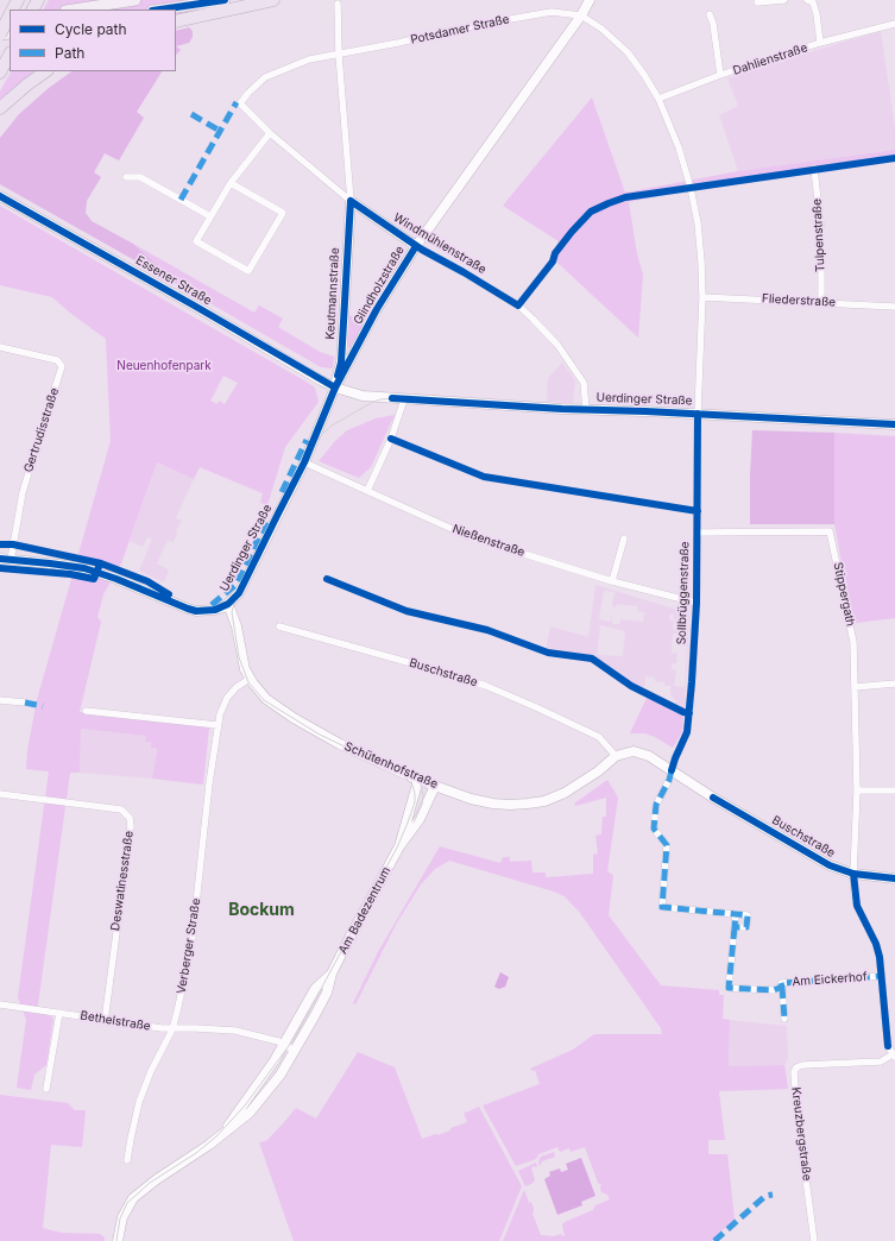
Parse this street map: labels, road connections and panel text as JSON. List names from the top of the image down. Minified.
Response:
{"streets":{"main road":["Windmühlenstraße","Essener Straße","Glindholzstraße","Keutmannstraße","Uerdinger Straße","Buschstraße","Schütenhofstraße","Am Badezentrum"],"street":["Potsdamer Straße","Dahlienstraße","Tulpenstraße","Fliederstraße","Gertrudisstraße","Nießenstraße","Sollbrüggenstraße","Stippergath","Deswatinesstraße","Verberger Straße","Am Eickerhof","Bethelstraße","Kreuzbergstraße"]},"crossings":[["Potsdamer Straße","Windmühlenstraße"],["Potsdamer Straße","Glindholzstraße"],["Potsdamer Straße","Keutmannstraße"],["Potsdamer Straße","Sollbrüggenstraße"],["Dahlienstraße","Sollbrüggenstraße"],["Tulpenstraße","Fliederstraße"],["Windmühlenstraße","Glindholzstraße"],["Windmühlenstraße","Keutmannstraße"],["Windmühlenstraße","Uerdinger Straße"],["Essener Straße","Glindholzstraße"],["Essener Straße","Keutmannstraße"],["Essener Straße","Uerdinger Straße"],["Glindholzstraße","Keutmannstraße"],["Glindholzstraße","Uerdinger Straße"],["Glindholzstraße","Sollbrüggenstraße"],["Keutmannstraße","Uerdinger Straße"],["Fliederstraße","Sollbrüggenstraße"],["Uerdinger Straße","Gertrudisstraße"],["Uerdinger Straße","Nießenstraße"],["Uerdinger Straße","Sollbrüggenstraße"],["Uerdinger Straße","Schütenhofstraße"],["Nießenstraße","Sollbrüggenstraße"],["Sollbrüggenstraße","Stippergath"],["Sollbrüggenstraße","Buschstraße"],["Stippergath","Buschstraße"],["Buschstraße","Schütenhofstraße"],["Schütenhofstraße","Am Badezentrum"],["Schütenhofstraße","Verberger Straße"],["Deswatinesstraße","Bethelstraße"],["Verberger Straße","Bethelstraße"]],"districts":["Bockum"],"parks":["Neuenhofenpark"],"legend":["Cycle path","Path"]}
